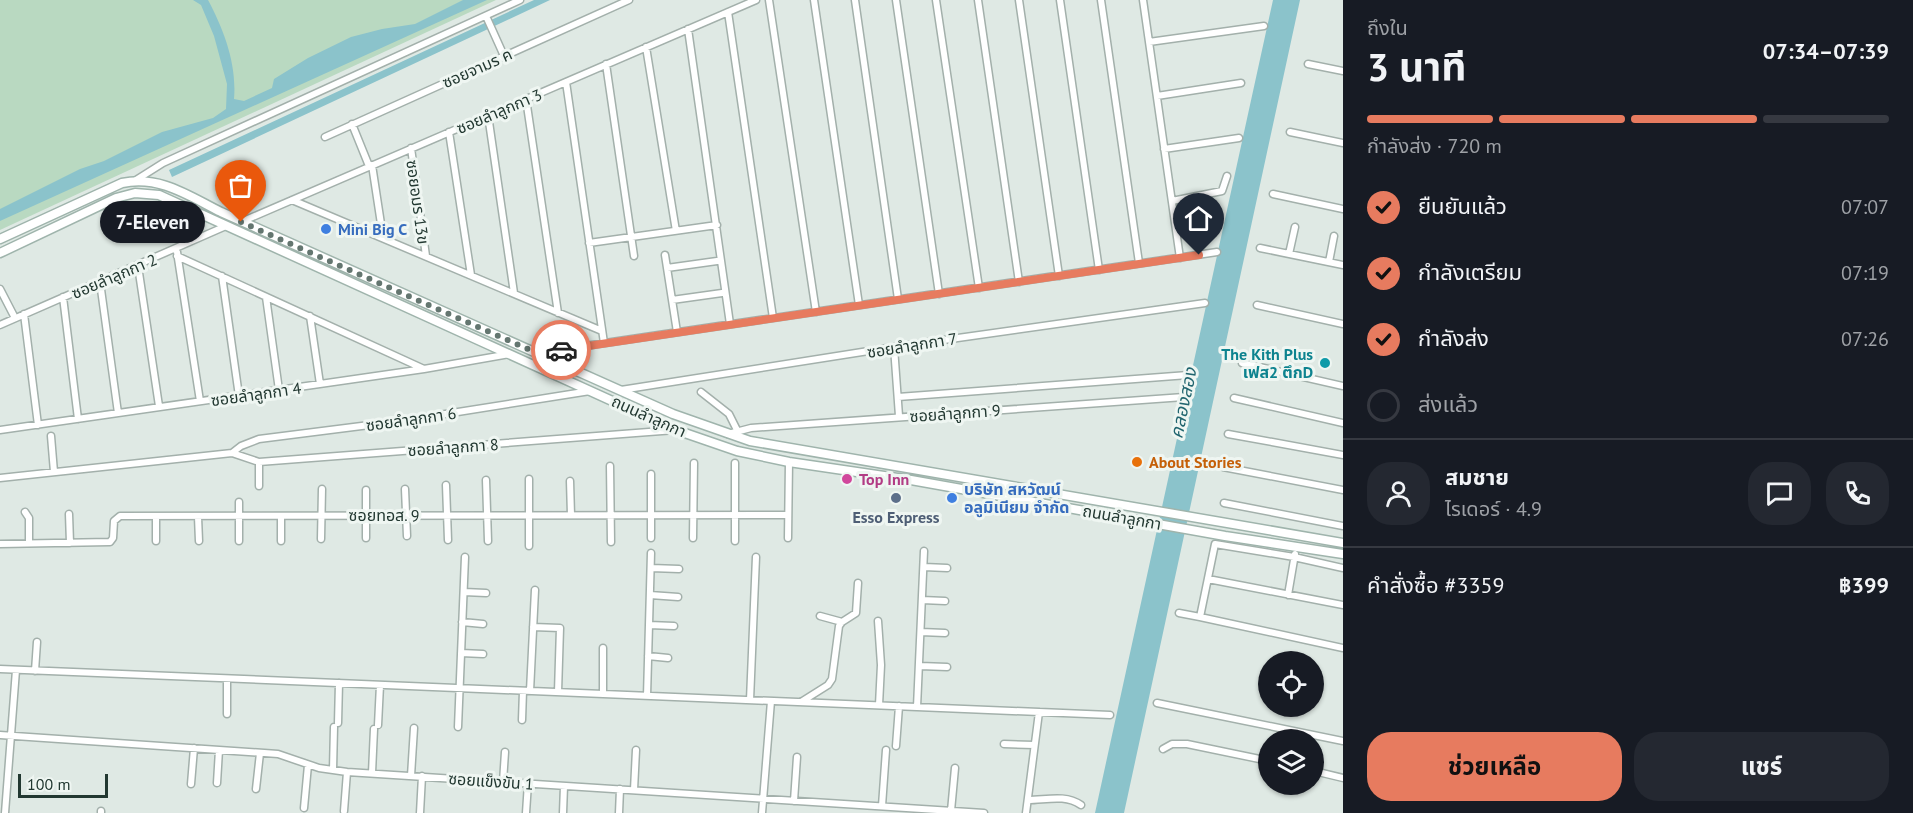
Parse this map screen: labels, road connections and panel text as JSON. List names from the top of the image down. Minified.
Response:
{"streets":{"main road":["ถนนลำลูกกา"],"street":["ซอยจามร ค","ซอยลำลูกกา 3","ซอยอมร 13ข","ซอยลำลูกกา 2","ซอยลำลูกกา 7","ซอยลำลูกกา 4","ซอยลำลูกกา 9","ซอยลำลูกกา 6","ซอยลำลูกกา 8","ซอยทอส. 9","ซอยแข็งขัน 1"]},"crossings":[["ซอยลำลูกกา 3","ซอยอมร 13ข"],["ซอยลำลูกกา 3","ถนนลำลูกกา"],["ซอยลำลูกกา 2","ถนนลำลูกกา"],["ซอยลำลูกกา 7","ถนนลำลูกกา"],["ซอยลำลูกกา 4","ถนนลำลูกกา"],["ซอยลำลูกกา 9","ถนนลำลูกกา"],["ถนนลำลูกกา","ซอยลำลูกกา 6"],["ถนนลำลูกกา","ซอยลำลูกกา 8"],["ซอยลำลูกกา 6","ซอยลำลูกกา 8"]],"water":["คลองสอง"],"places":["7-Eleven","Mini Big C","The Kith Plus เฟส2 ตึกD","About Stories","Top Inn","Esso Express","บริษัท สหวัฒน์ อลูมิเนียม จำกัด"],"scale_bar":"100 m","page":{"heading":["3 นาที","ถึงใน","07:34–07:39"],"panel":["สมชาย","ไรเดอร์ · 4.9","คำสั่งซื้อ #3359","฿399"],"bar":"กำลังส่ง · 720 m","list":[["ยืนยันแล้ว","07:07"],["กำลังเตรียม","07:19"],["กำลังส่ง","07:26"],"ส่งแล้ว"],"bubble":"7-Eleven","buttons":["ช่วยเหลือ","แชร์"],"scale":"100 m"}}
